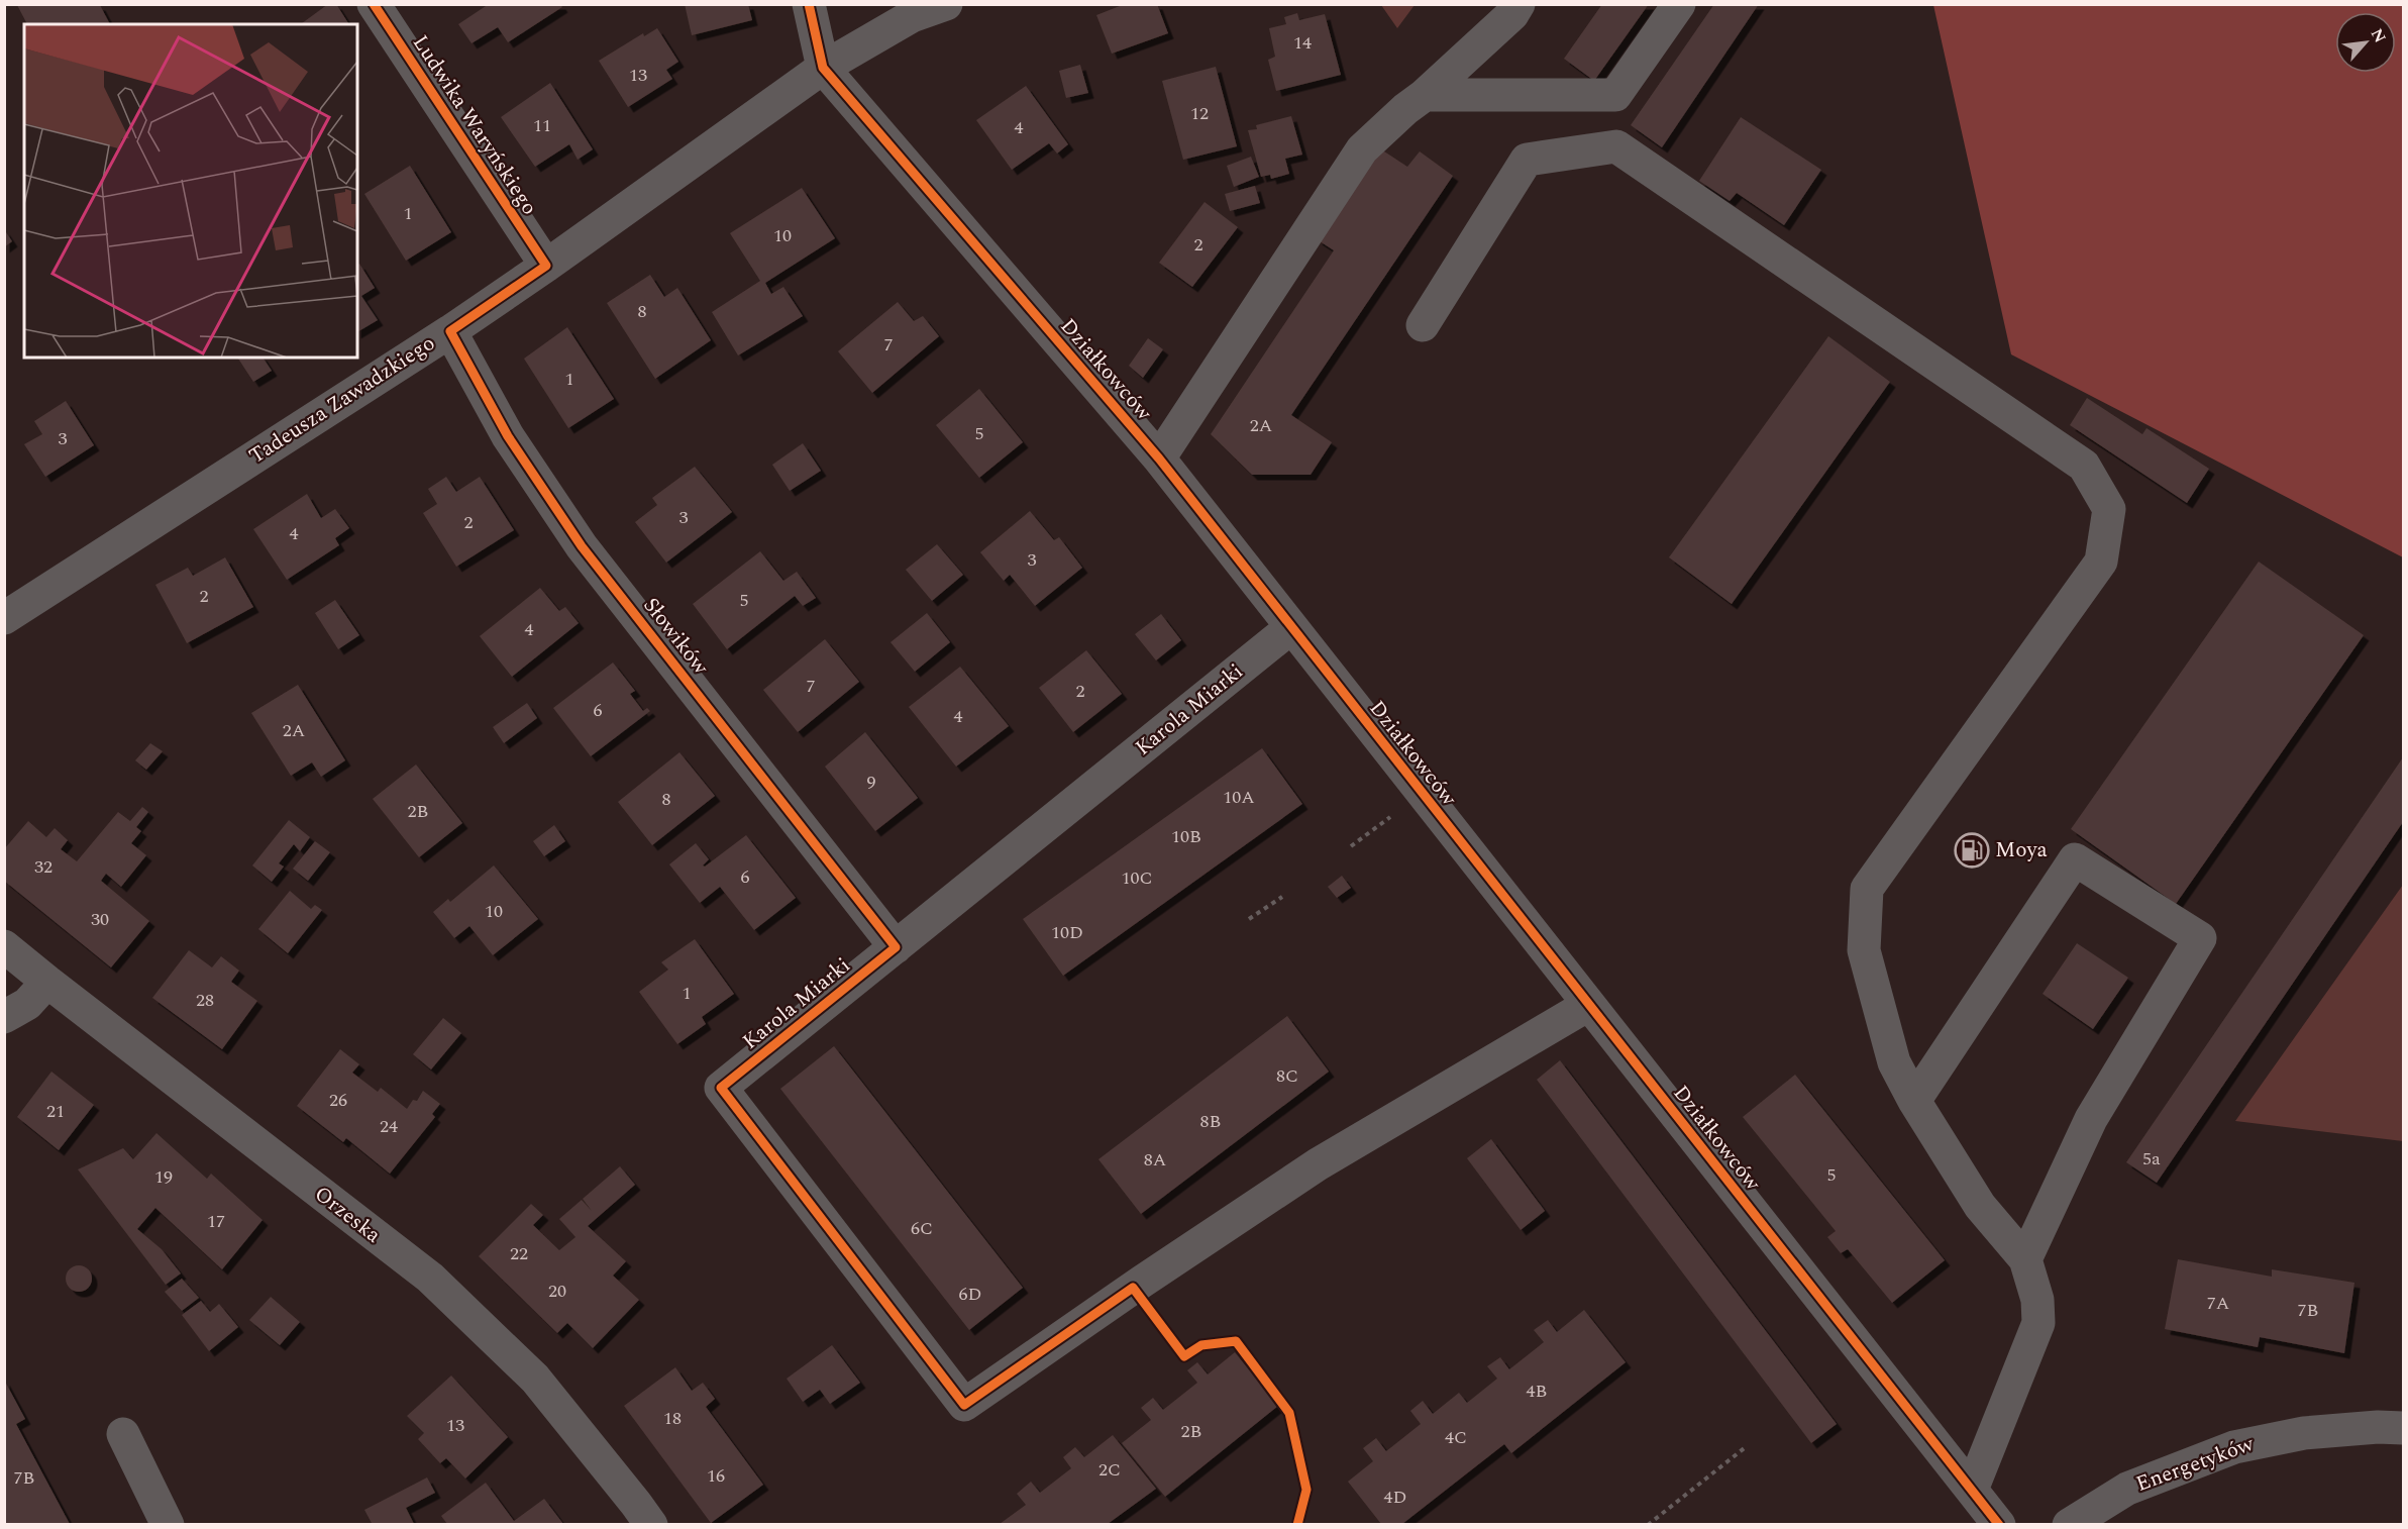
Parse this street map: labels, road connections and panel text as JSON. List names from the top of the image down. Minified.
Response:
{"streets":{"street":["Ludwika Waryńskiego","Działkowców","Tadeusza Zawadzkiego","Słowików","Karola Miarki","Orzeska","Energetyków"]},"crossings":[["Ludwika Waryńskiego","Tadeusza Zawadzkiego"],["Działkowców","Tadeusza Zawadzkiego"],["Działkowców","Karola Miarki"],["Tadeusza Zawadzkiego","Słowików"],["Słowików","Karola Miarki"]],"places":{"fuel station":["Moya"]},"house_numbers":["14","13","12","11","4","1","10","2","8","7","1","2A","5","3","3","2","4","3","2","5","4","7","2","6","4","2A","9","10A","8","2B","10B","32","6","10C","10","30","10D","1","28","8C","26","21","8B","24","5a","8A","5","19","17","6C","22","20","6D","7A","7B","4B","18","13","2B","4C","2C","16","7B","4D"],"north":"top right"}
